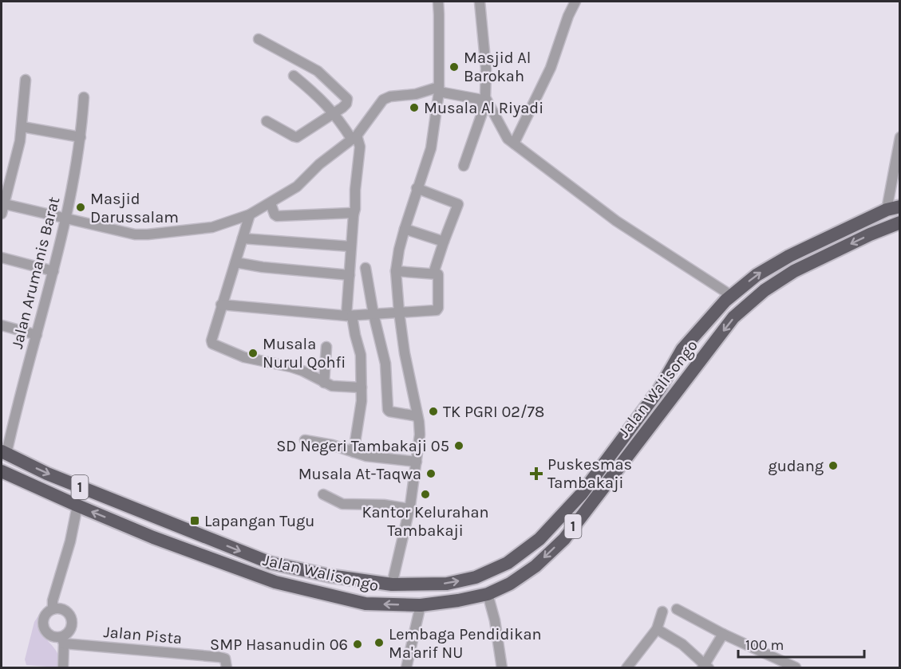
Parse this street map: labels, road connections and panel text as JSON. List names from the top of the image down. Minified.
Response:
{"streets":{"highway":["Jalan Walisongo","1"],"street":["Jalan Arumanis Barat","Jalan Pista"]},"crossings":[["Jalan Arumanis Barat","Jalan Walisongo"]],"places":{"other":["Masjid Al Barokah","Musala Al Riyadi","Masjid Darussalam","Musala Nurul Qohfi","TK PGRI 02/78","SD Negeri Tambakaji 05","gudang","Musala At-Taqwa","Kantor Kelurahan Tambakaji","Lembaga Pendidikan Ma'arif NU","SMP Hasanudin 06"],"health":["Puskesmas Tambakaji"],"transit":["Lapangan Tugu"]},"scale_bar":"100 m"}
